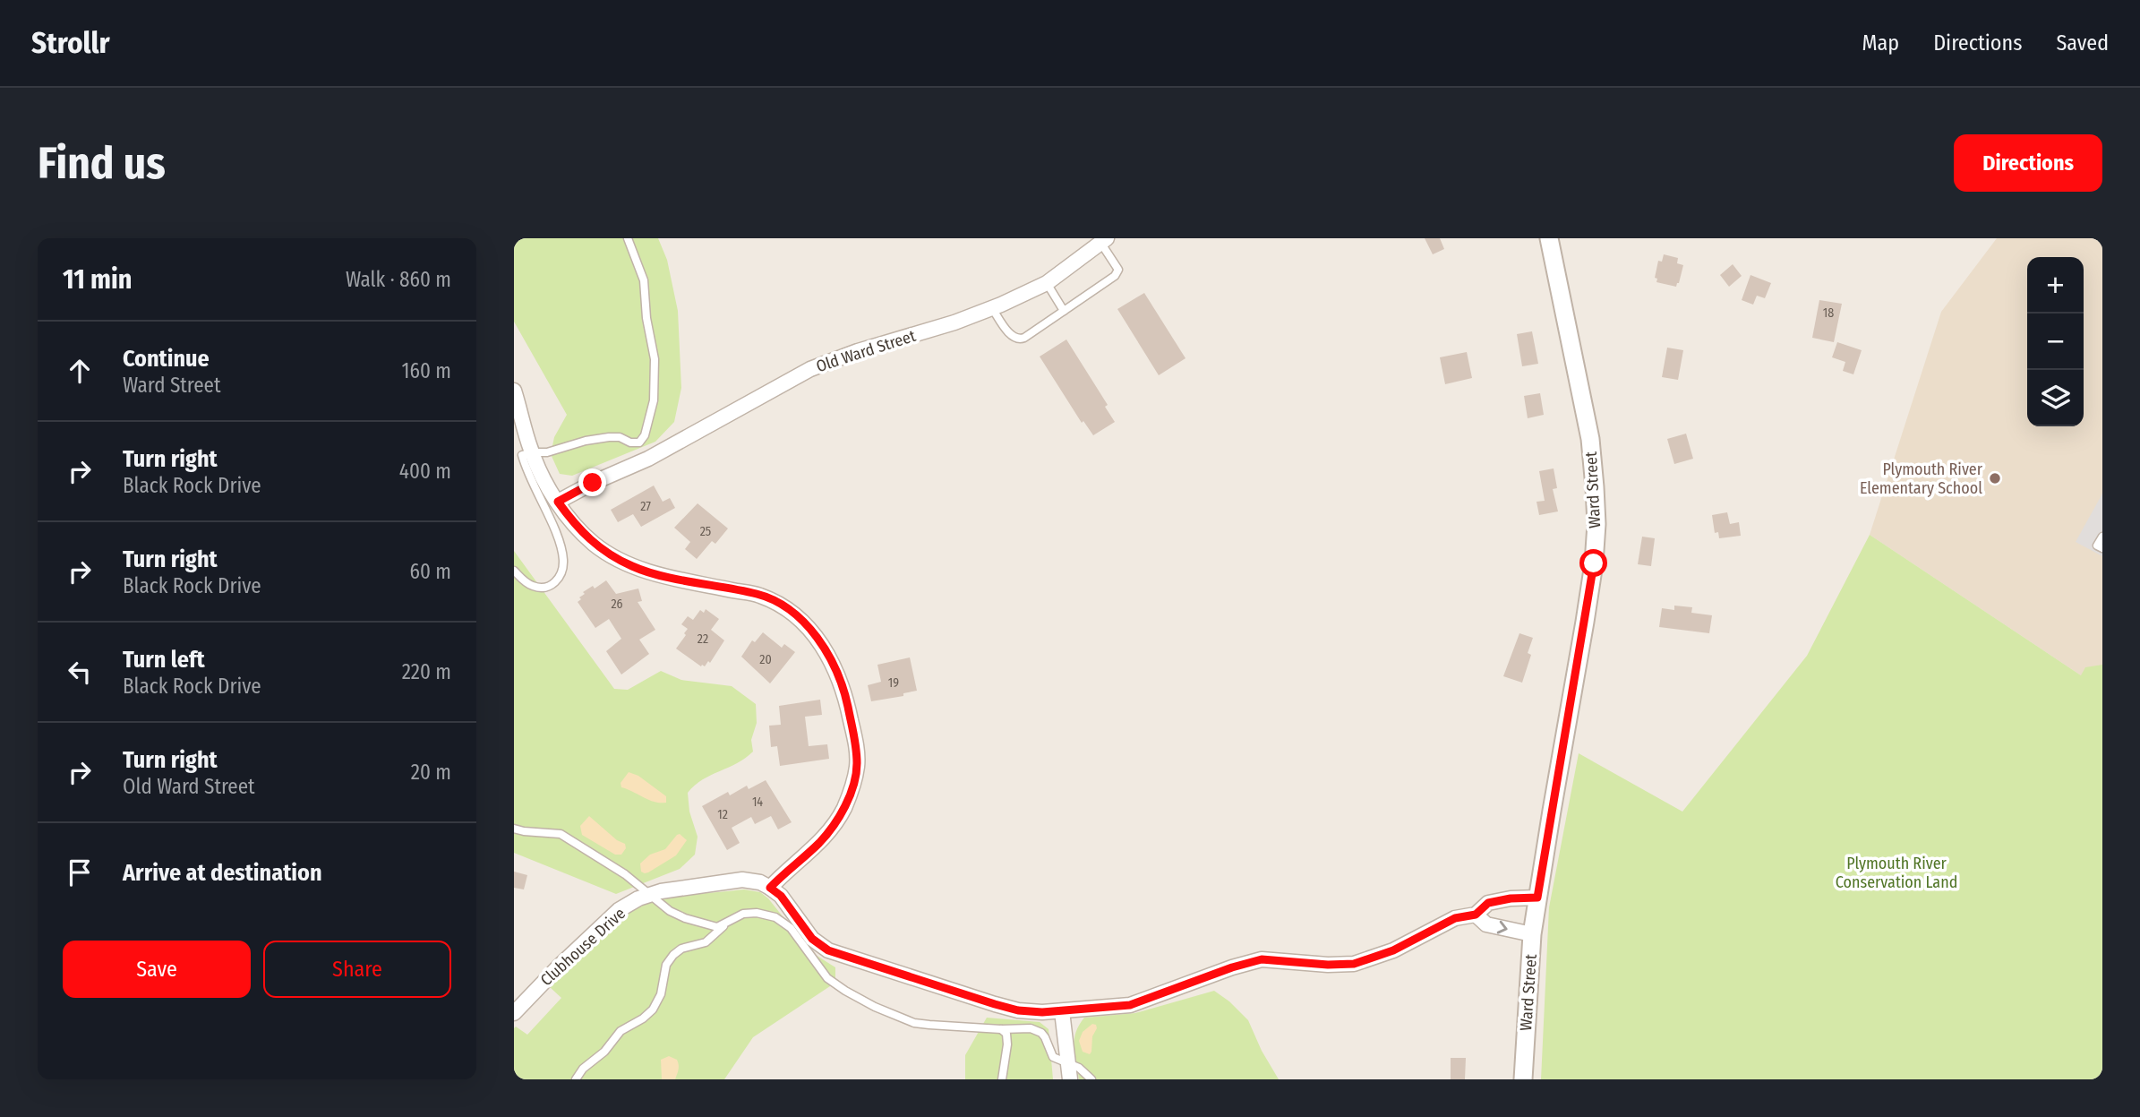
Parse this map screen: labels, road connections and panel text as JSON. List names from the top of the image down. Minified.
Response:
{"streets":{"street":["Old Ward Street","Ward Street","Clubhouse Drive"]},"parks":["Plymouth River Conservation Land"],"places":["Plymouth River Elementary School"],"house_numbers":["18","27","25","26","22","20","19","14","12"],"page":{"header":"Strollr","nav":["Map","Directions","Saved"],"buttons":["Directions",["Save","Share"]],"title":"Find us","heading":["11 min","Walk · 860 m"],"map_buttons":["+","−"],"list":[["Continue","Ward Street","160 m"],["Turn right","Black Rock Drive","400 m"],["Turn right","Black Rock Drive","60 m"],["Turn left","Black Rock Drive","220 m"],["Turn right","Old Ward Street","20 m"],"Arrive at destination"]}}
